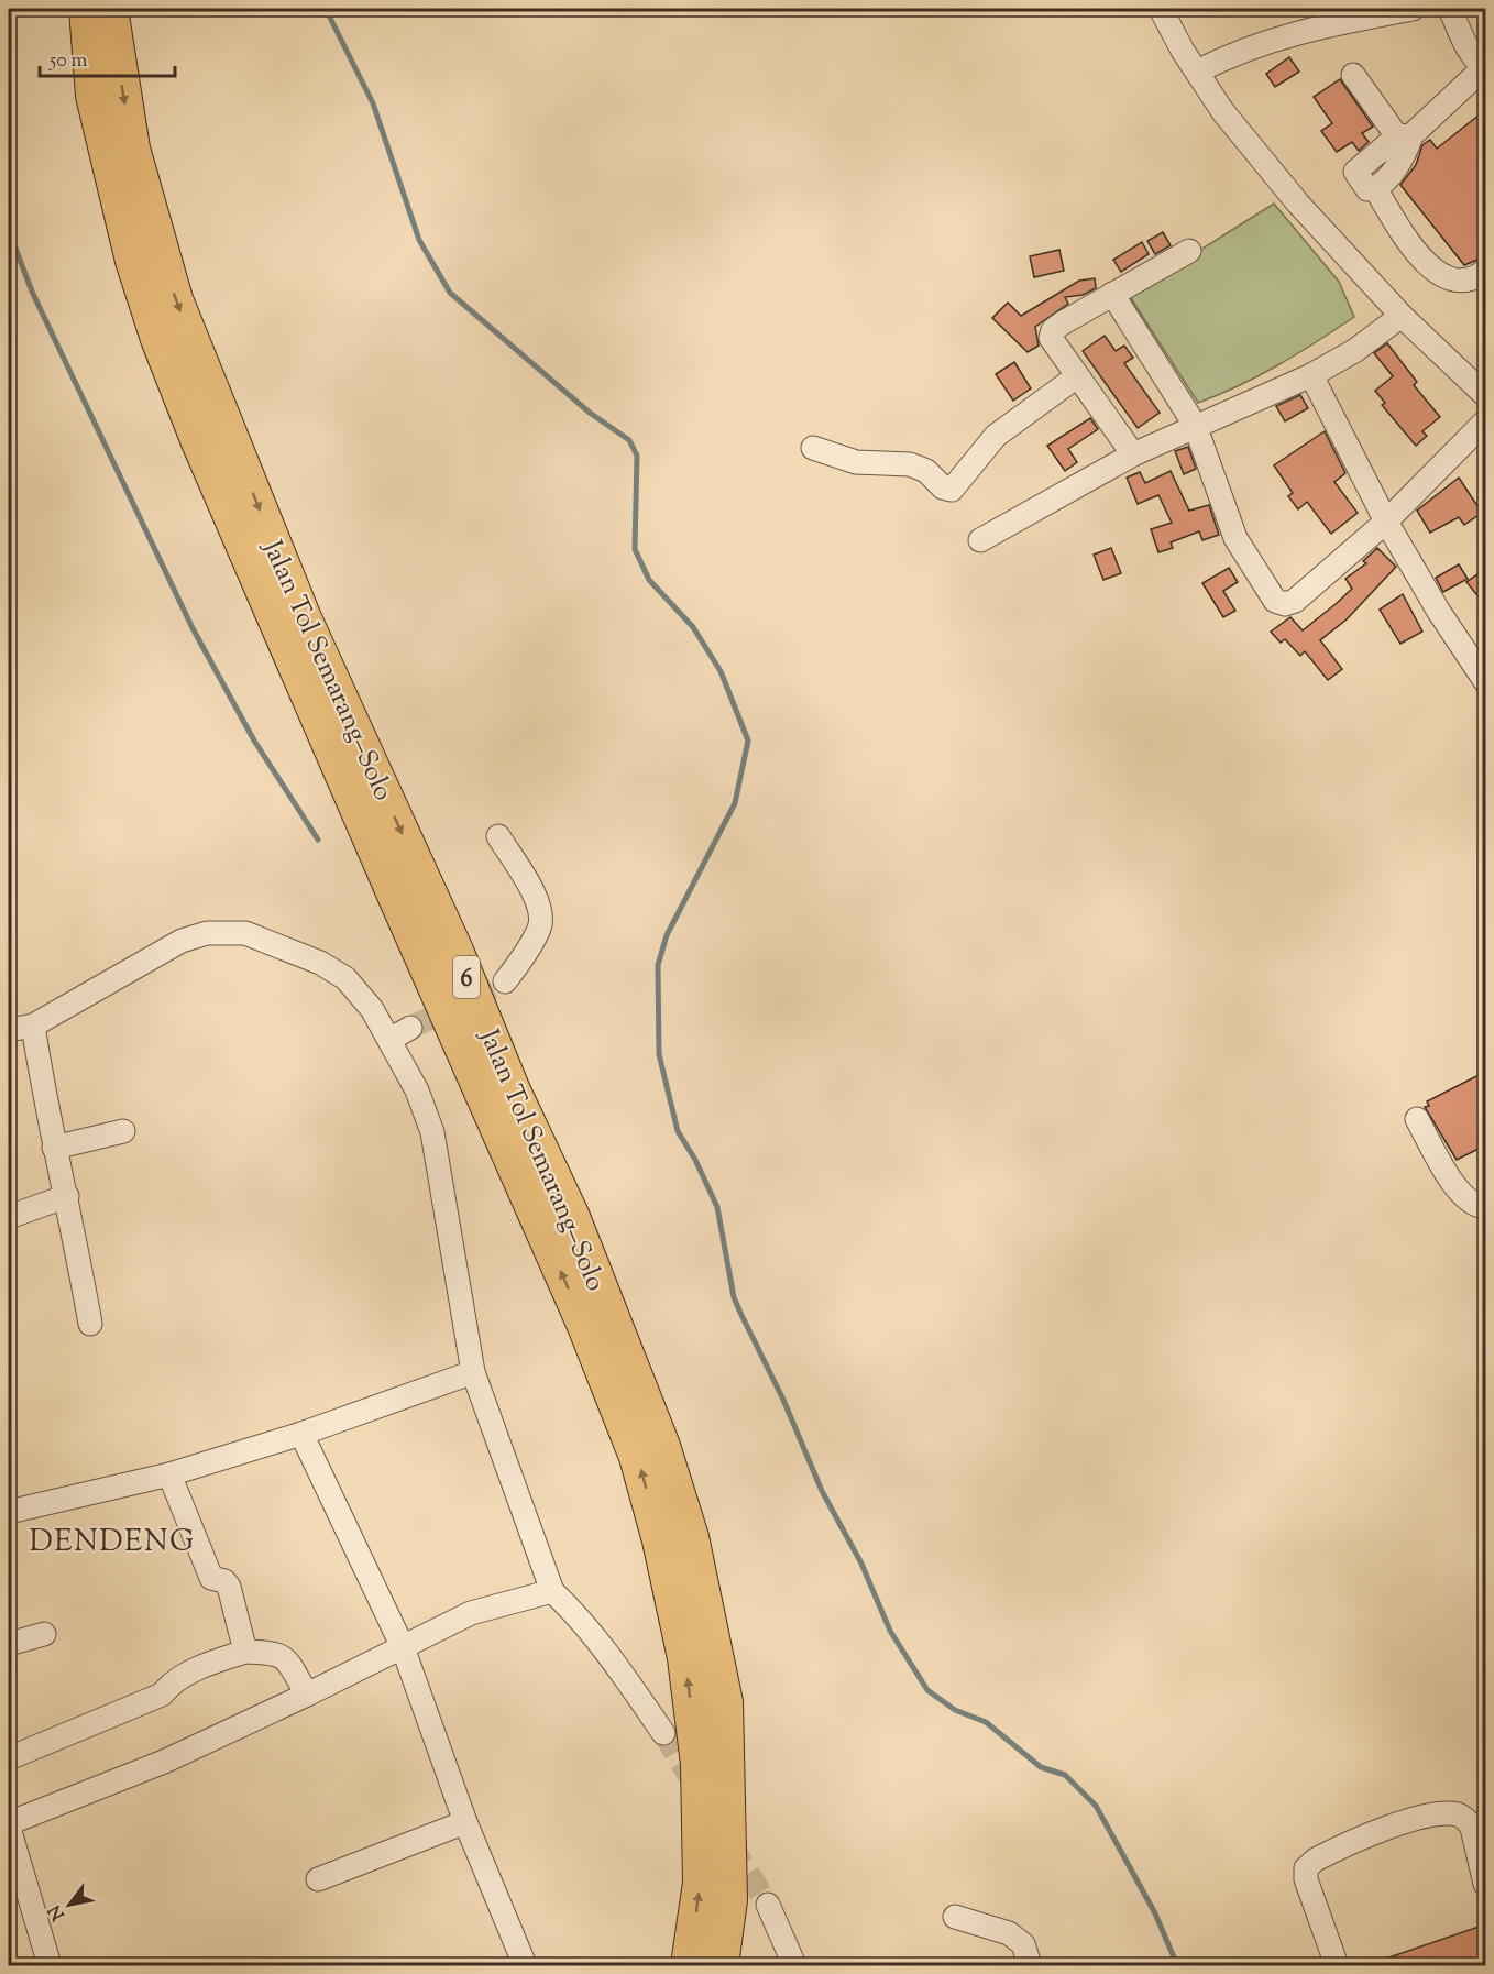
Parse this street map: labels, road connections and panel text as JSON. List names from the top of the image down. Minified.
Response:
{"streets":{"highway":["Jalan Tol Semarang–Solo","6"]},"districts":["DENDENG"],"scale_bar":"50 m","north":"bottom left"}
